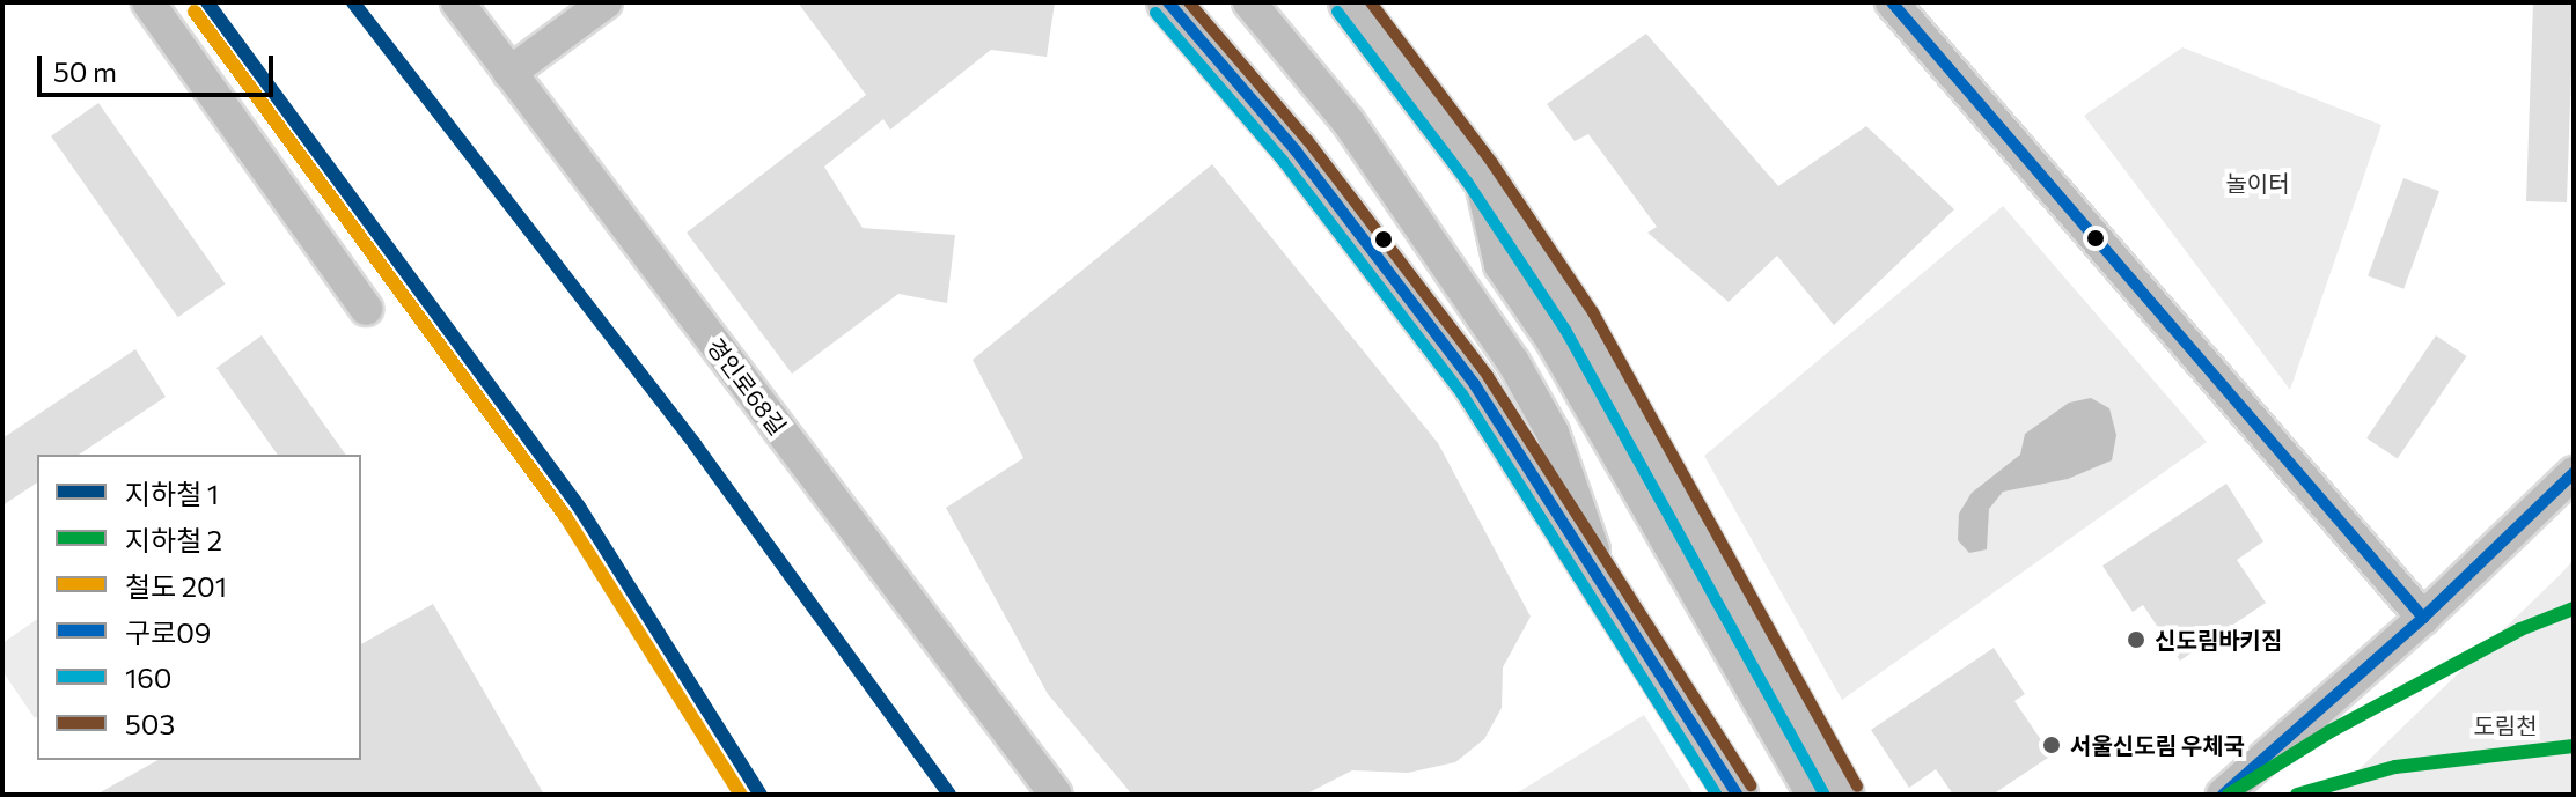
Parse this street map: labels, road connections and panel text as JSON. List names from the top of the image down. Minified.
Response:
{"streets":{"street":["경인로68길"]},"parks":["놀이터","도림천"],"places":["신도림바키짐","서울신도림 우체국"],"lines":["metro line 1","transit line 구로09","transit line 503","rail line 201","transit line 160","metro line 2"],"legend":["지하철 1","지하철 2","철도 201","구로09","160","503"],"scale_bar":"50 m"}
